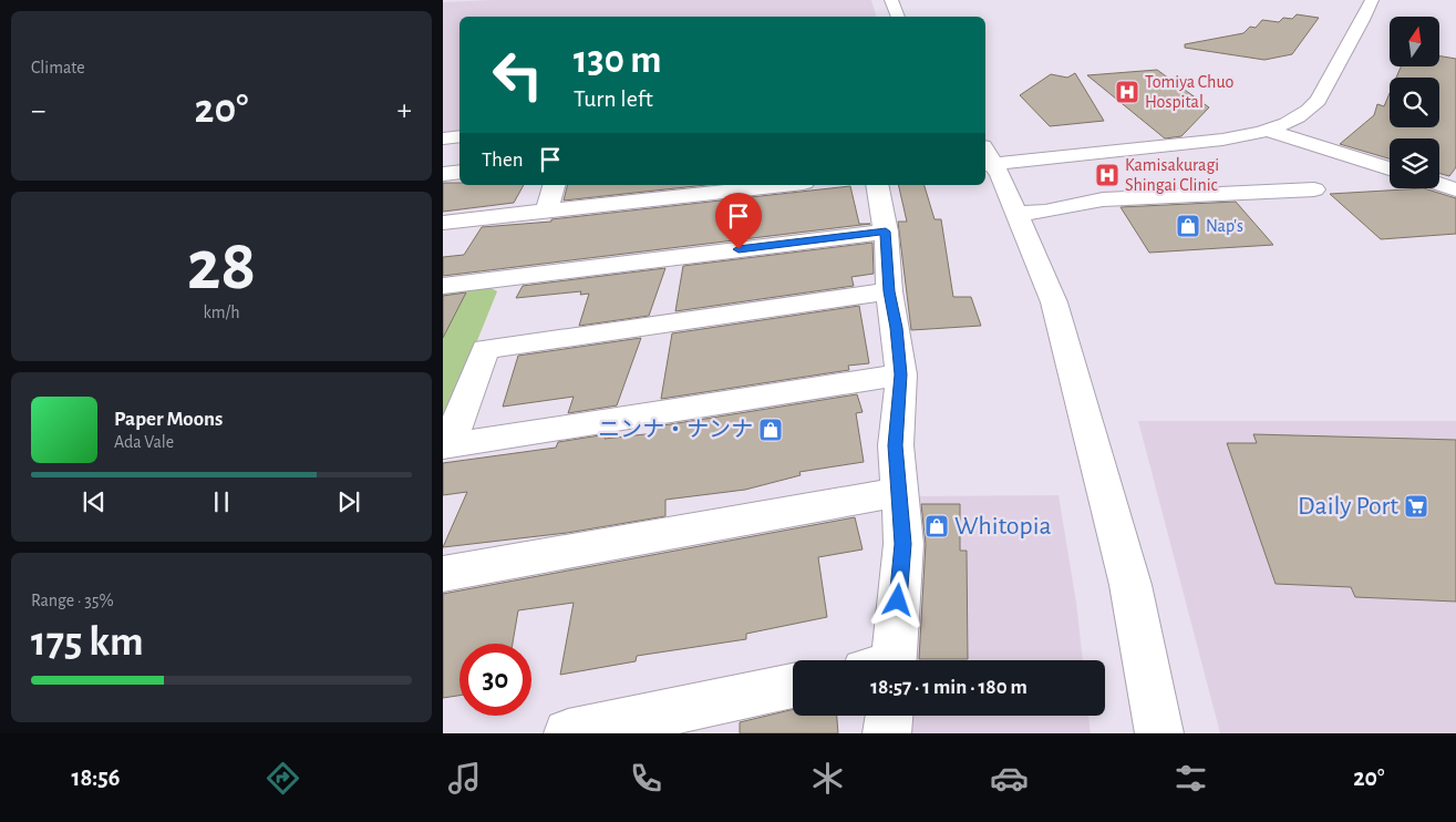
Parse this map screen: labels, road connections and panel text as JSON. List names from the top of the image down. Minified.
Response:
{"places":{"hospital":["Tomiya Chuo Hospital","Kamisakuragi Shingai Clinic"],"shop":["Nap's","ニンナ・ナンナ","Whitopia"],"supermarket":["Daily Port"]},"north":"top","page":{"tile":["Climate",["28","km/h"],["Range · 35%","175 km"]],"turn":["130 m","Turn left"],"heat":["−","20°","+"],"then":"Then","song":["Paper Moons","Ada Vale"],"limit":"30","trip":"18:57 · 1 min · 180 m","tabs":["18:56","20°"]}}
